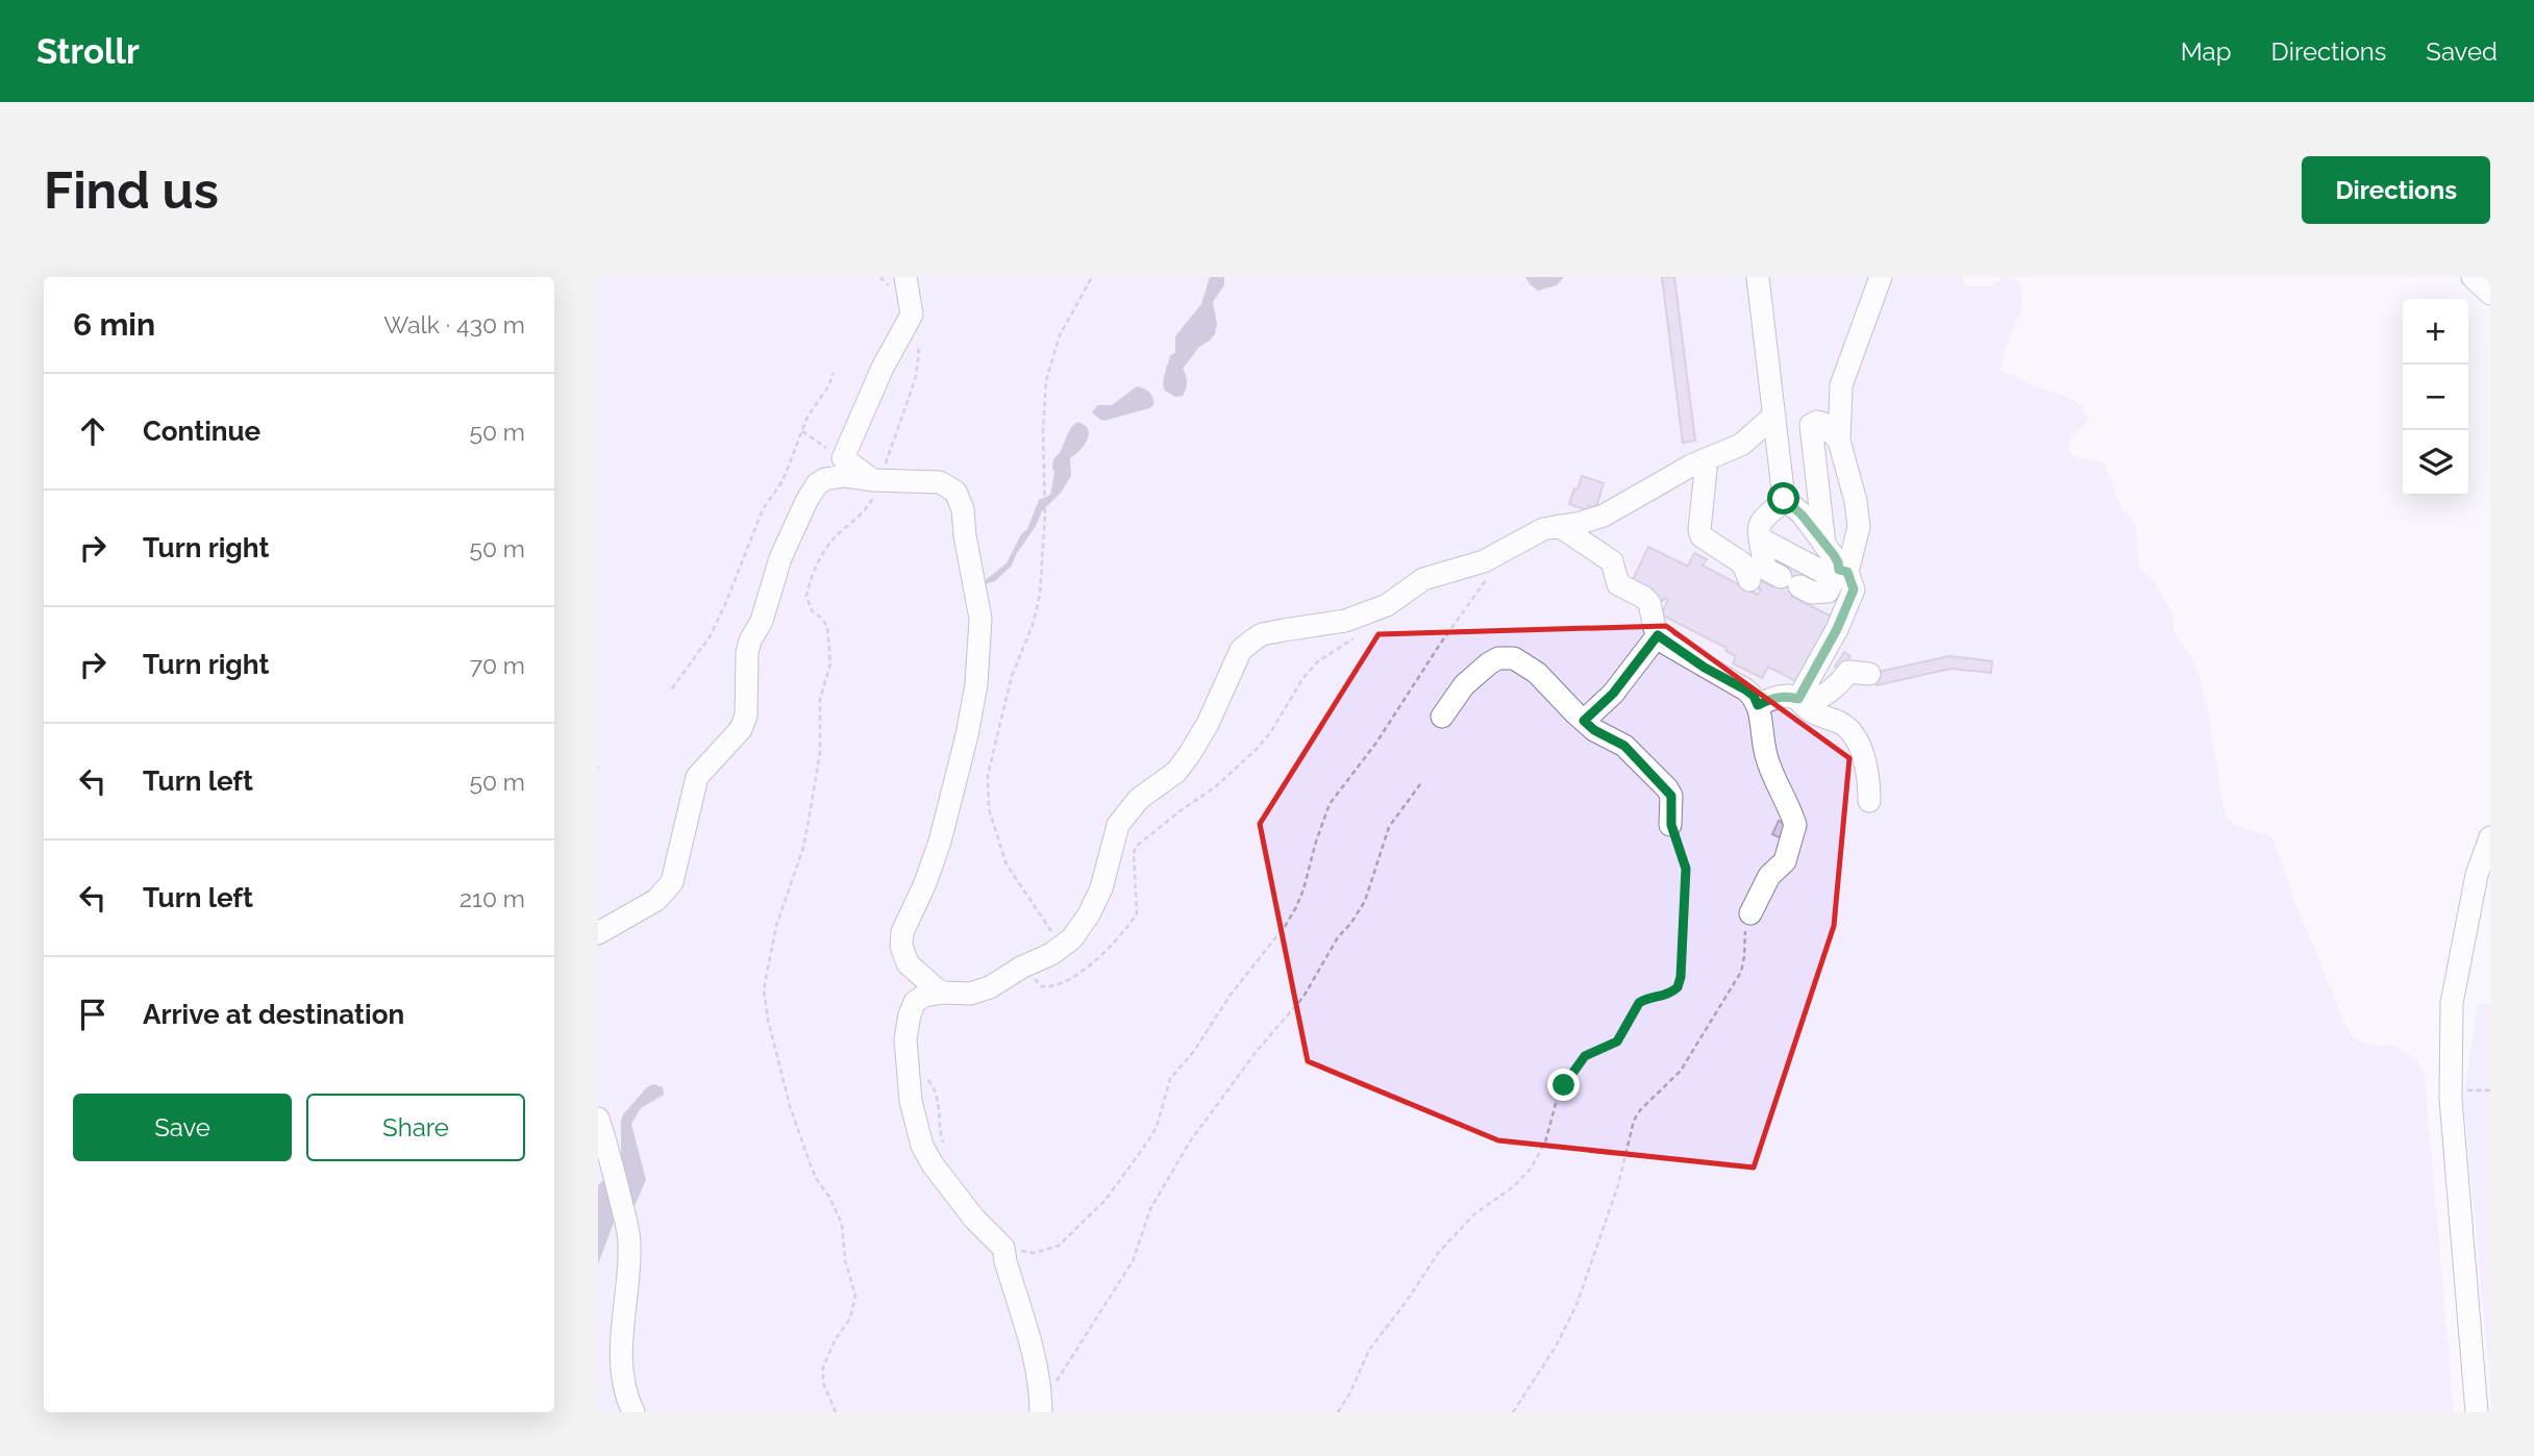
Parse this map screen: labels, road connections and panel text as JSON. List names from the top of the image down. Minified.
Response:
{"page":{"header":"Strollr","nav":["Map","Directions","Saved"],"buttons":["Directions",["Save","Share"]],"title":"Find us","heading":["6 min","Walk · 430 m"],"map_buttons":["+","−"],"list":[["Continue","50 m"],["Turn right","50 m"],["Turn right","70 m"],["Turn left","50 m"],["Turn left","210 m"],"Arrive at destination"]}}
